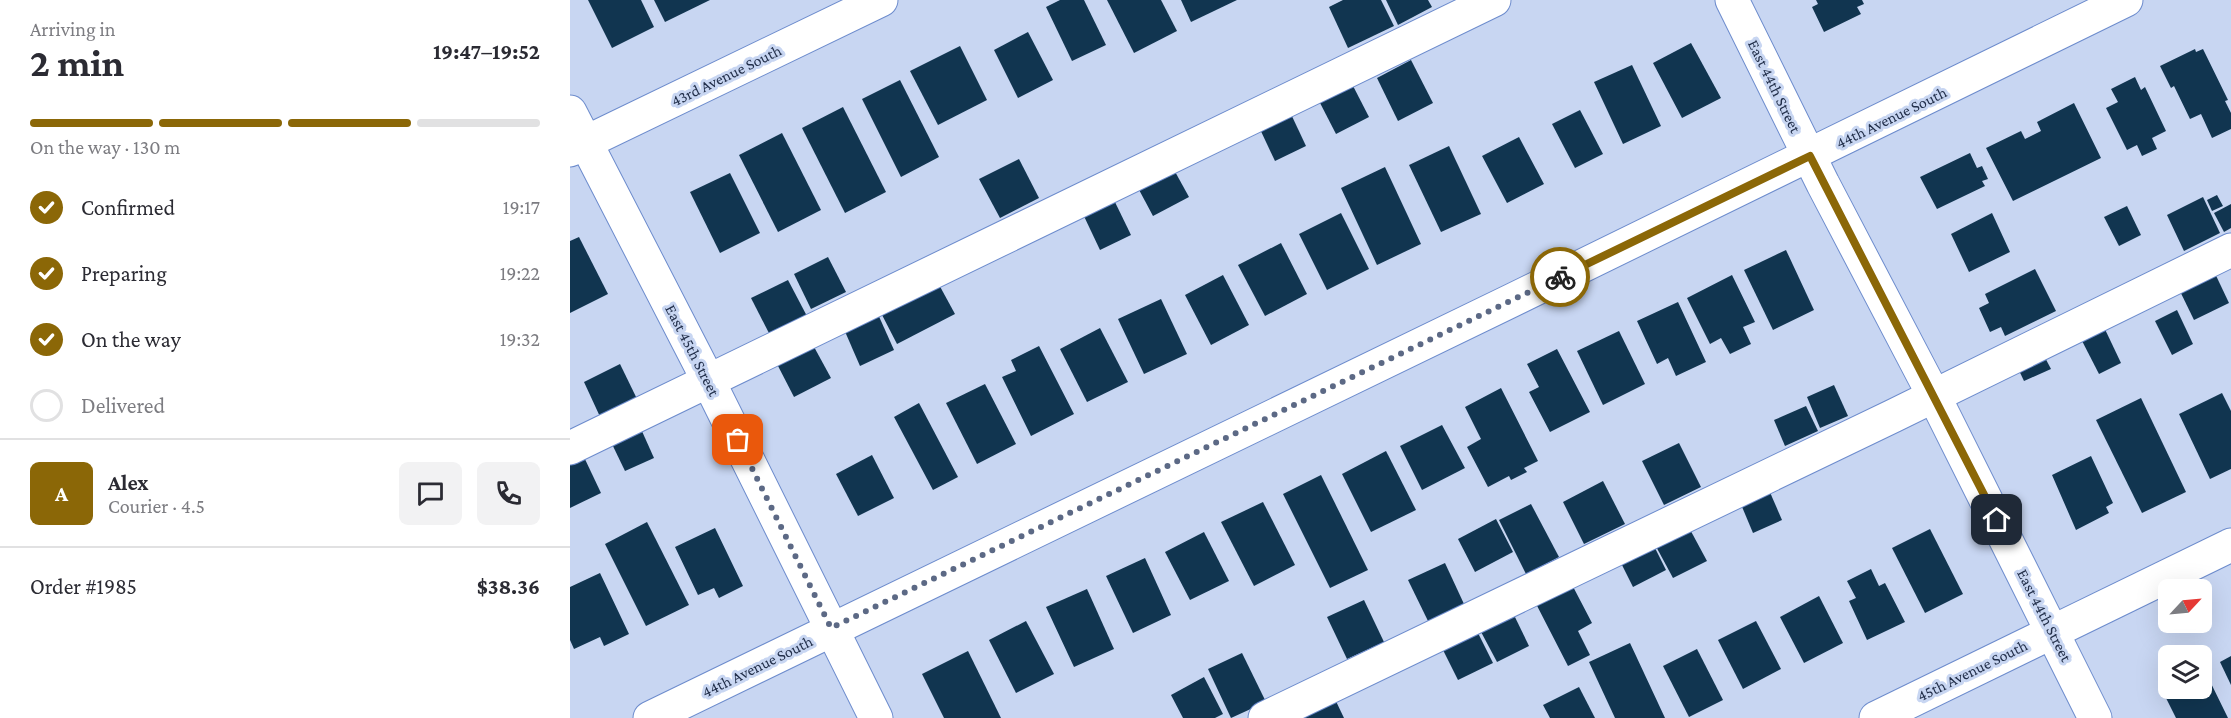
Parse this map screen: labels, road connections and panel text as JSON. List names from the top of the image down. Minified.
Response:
{"streets":{"street":["43rd Avenue South","East 44th Street","44th Avenue South","East 45th Street","45th Avenue South"]},"crossings":[["43rd Avenue South","East 45th Street"],["East 44th Street","44th Avenue South"],["East 44th Street","45th Avenue South"],["44th Avenue South","East 45th Street"]],"north":"top right","page":{"heading":["2 min","Arriving in","19:47–19:52"],"panel":["Alex","Courier · 4.5","Order #1985","$38.36"],"bar":"On the way · 130 m","list":[["Confirmed","19:17"],["Preparing","19:22"],["On the way","19:32"],"Delivered"],"round":"A"}}
